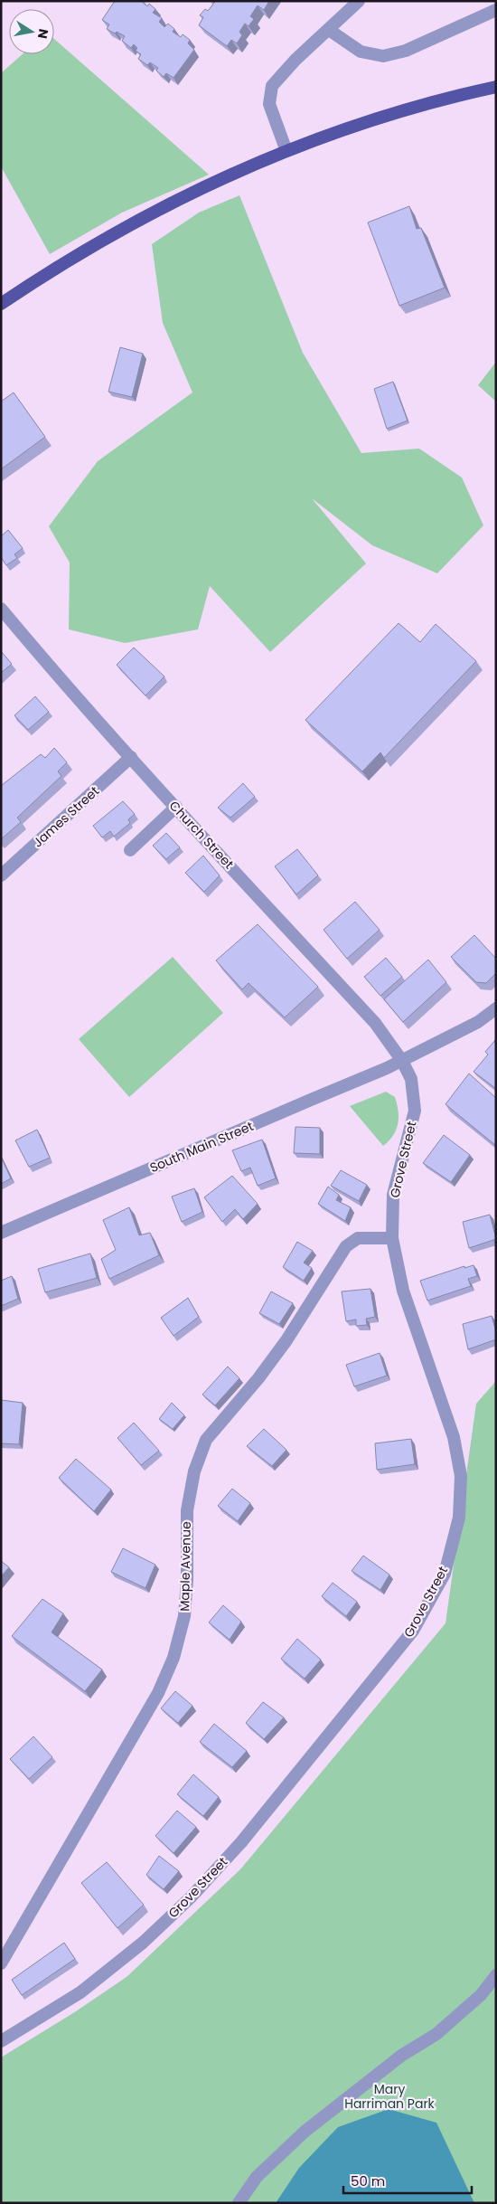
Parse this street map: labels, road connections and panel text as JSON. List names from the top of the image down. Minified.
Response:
{"streets":{"street":["James Street","Church Street","South Main Street","Grove Street","Maple Avenue"]},"crossings":[["James Street","Church Street"],["Church Street","South Main Street"],["Church Street","Grove Street"],["South Main Street","Grove Street"],["Grove Street","Maple Avenue"]],"parks":["Mary Harriman Park"],"scale_bar":"50 m","north":"right"}
